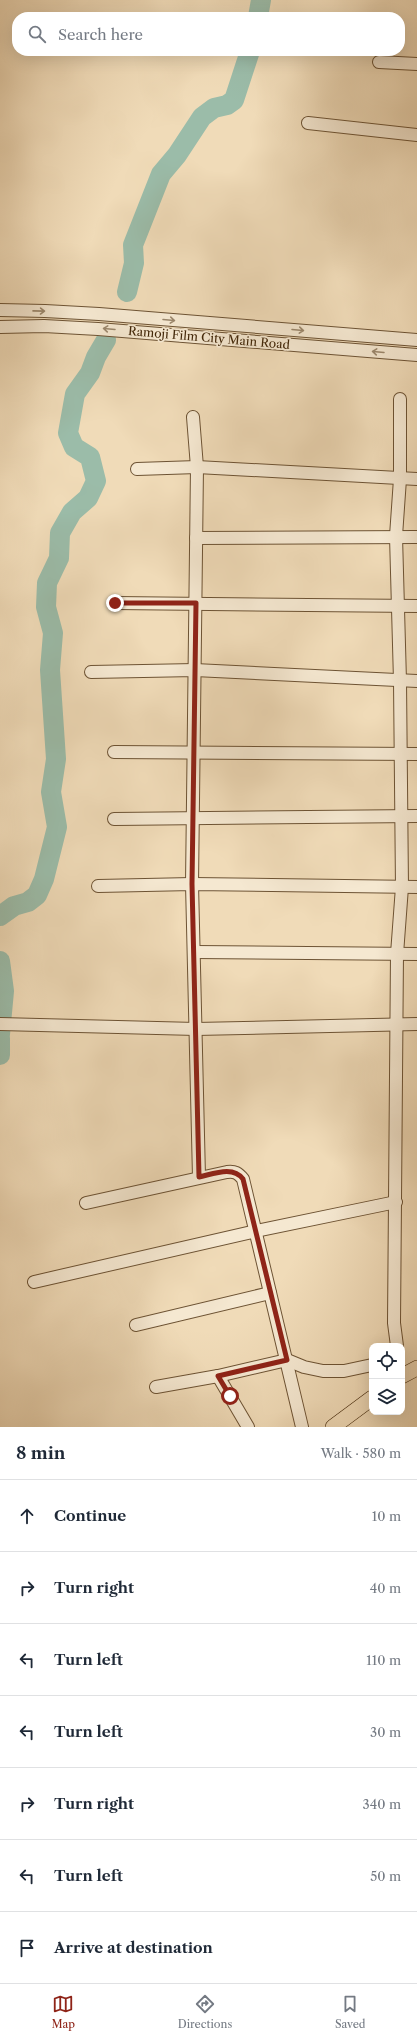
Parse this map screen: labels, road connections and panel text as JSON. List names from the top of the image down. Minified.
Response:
{"streets":{"street":["Ramoji Film City Main Road"]},"page":{"search":"Search here","heading":["8 min","Walk · 580 m"],"list":[["Continue","10 m"],["Turn right","40 m"],["Turn left","110 m"],["Turn left","30 m"],["Turn right","340 m"],["Turn left","50 m"],"Arrive at destination"],"nav":["Map","Directions","Saved"]}}
